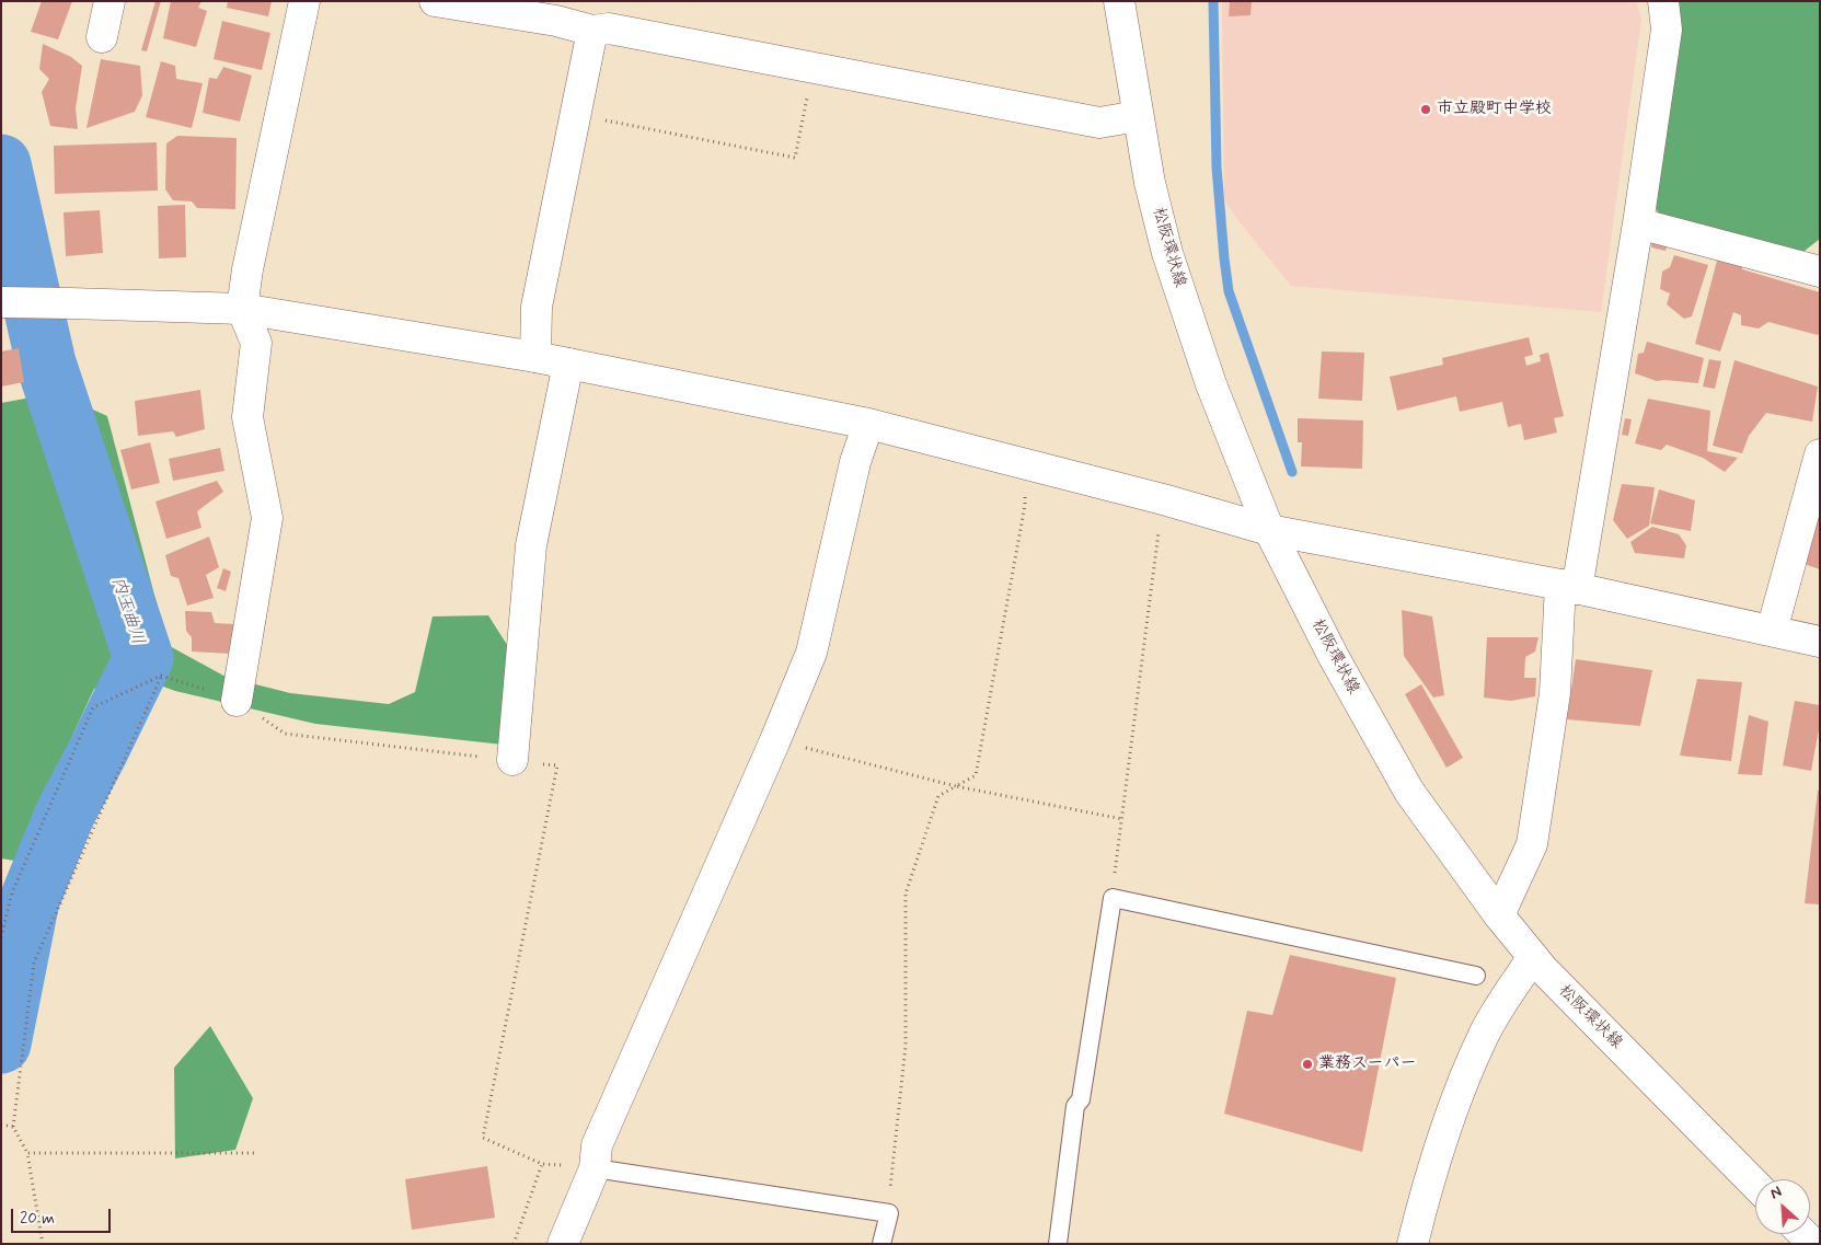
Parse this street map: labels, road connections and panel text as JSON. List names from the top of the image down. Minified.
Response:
{"streets":{"street":["松阪環状線"]},"water":["内玉曲川"],"places":["市立殿町中学校","業務スーパー"],"scale_bar":"20 m","north":"top left"}
